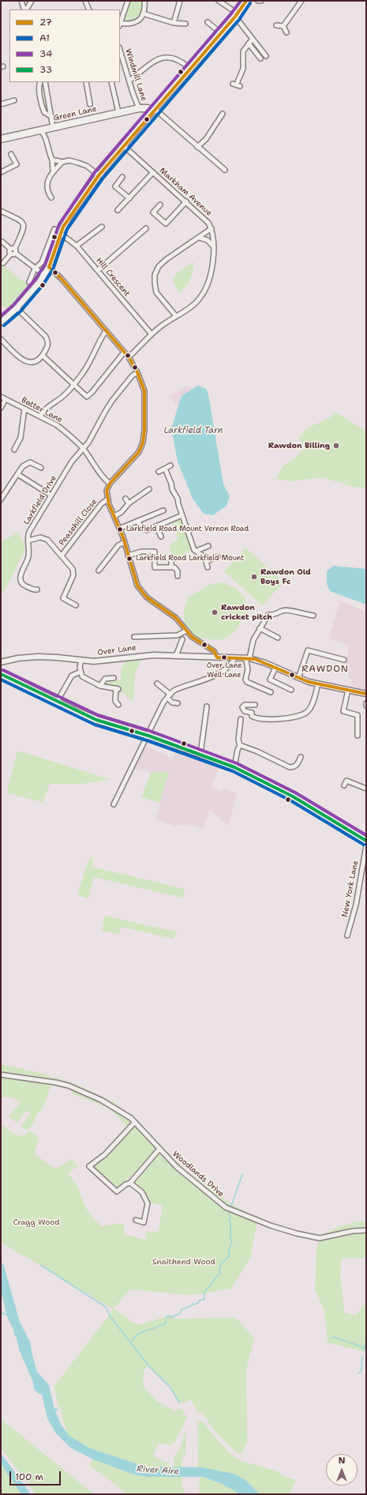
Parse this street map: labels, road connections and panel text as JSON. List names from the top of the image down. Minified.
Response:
{"streets":{"main road":["Green Lane"],"street":["Windmill Lane","Markham Avenue","Hill Crescent","Batter Lane","Larkfield Drive","Peasehill Close","Over Lane","New York Lane","Woodlands Drive"]},"crossings":[["Windmill Lane","Green Lane"],["Markham Avenue","Hill Crescent"],["Batter Lane","Larkfield Drive"]],"districts":["RAWDON"],"water":["Larkfield Tarn","River Aire"],"parks":["Cragg Wood","Snaithend Wood"],"places":["Rawdon Billing","Larkfield Road Mount Vernon Road","Larkfield Road Larkfield Mount","Rawdon Old Boys Fc","Rawdon cricket pitch","Over Lane Well Lane"],"lines":["transit line 27","transit line 34","transit line A1","transit line 33"],"legend":["27","A1","34","33"],"scale_bar":"100 m","north":"top"}
